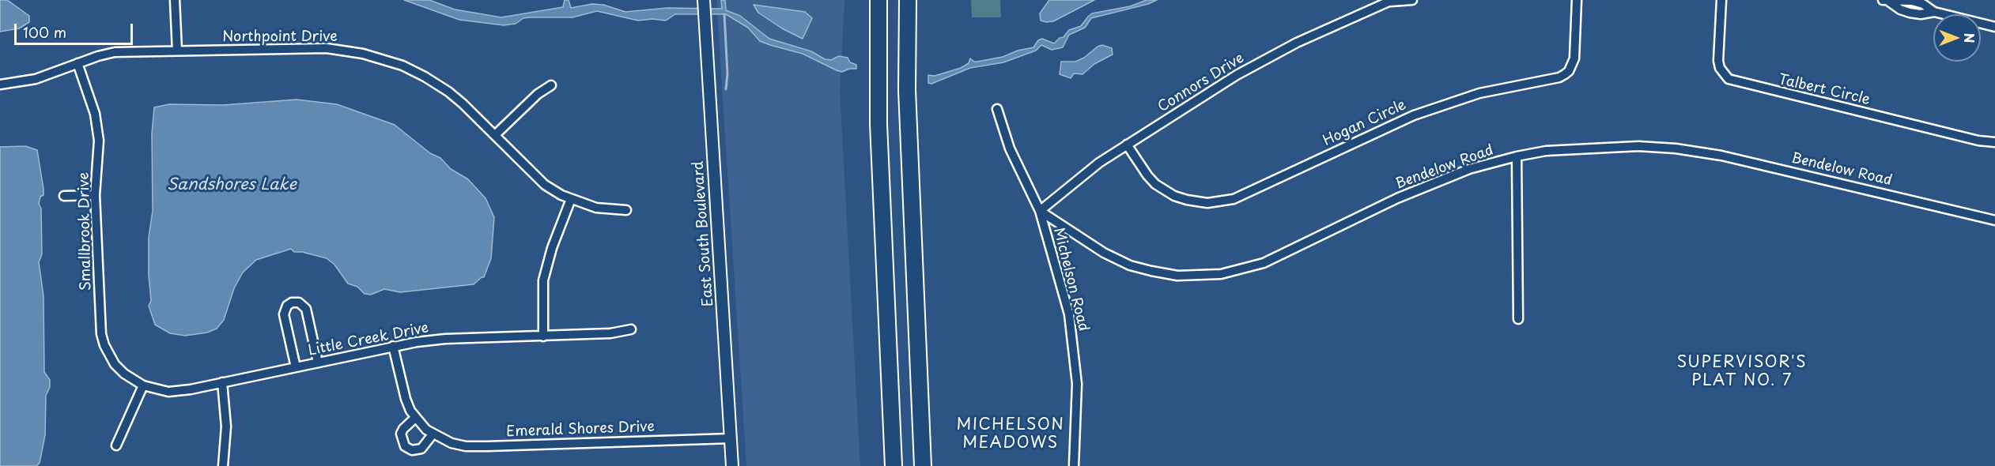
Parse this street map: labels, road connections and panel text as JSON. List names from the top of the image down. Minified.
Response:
{"streets":{"street":["Northpoint Drive","Connors Drive","Talbert Circle","Hogan Circle","Bendelow Road","Smallbrook Drive","East South Boulevard","Michelson Road","Little Creek Drive","Emerald Shores Drive"]},"crossings":[["Northpoint Drive","Smallbrook Drive"],["Connors Drive","Hogan Circle"],["Connors Drive","Bendelow Road"],["Connors Drive","Michelson Road"],["Bendelow Road","Michelson Road"],["Smallbrook Drive","Little Creek Drive"],["East South Boulevard","Emerald Shores Drive"],["Little Creek Drive","Emerald Shores Drive"]],"districts":["SUPERVISOR'S PLAT NO. 7","MICHELSON MEADOWS"],"water":["Sandshores Lake"],"scale_bar":"100 m","north":"right"}
